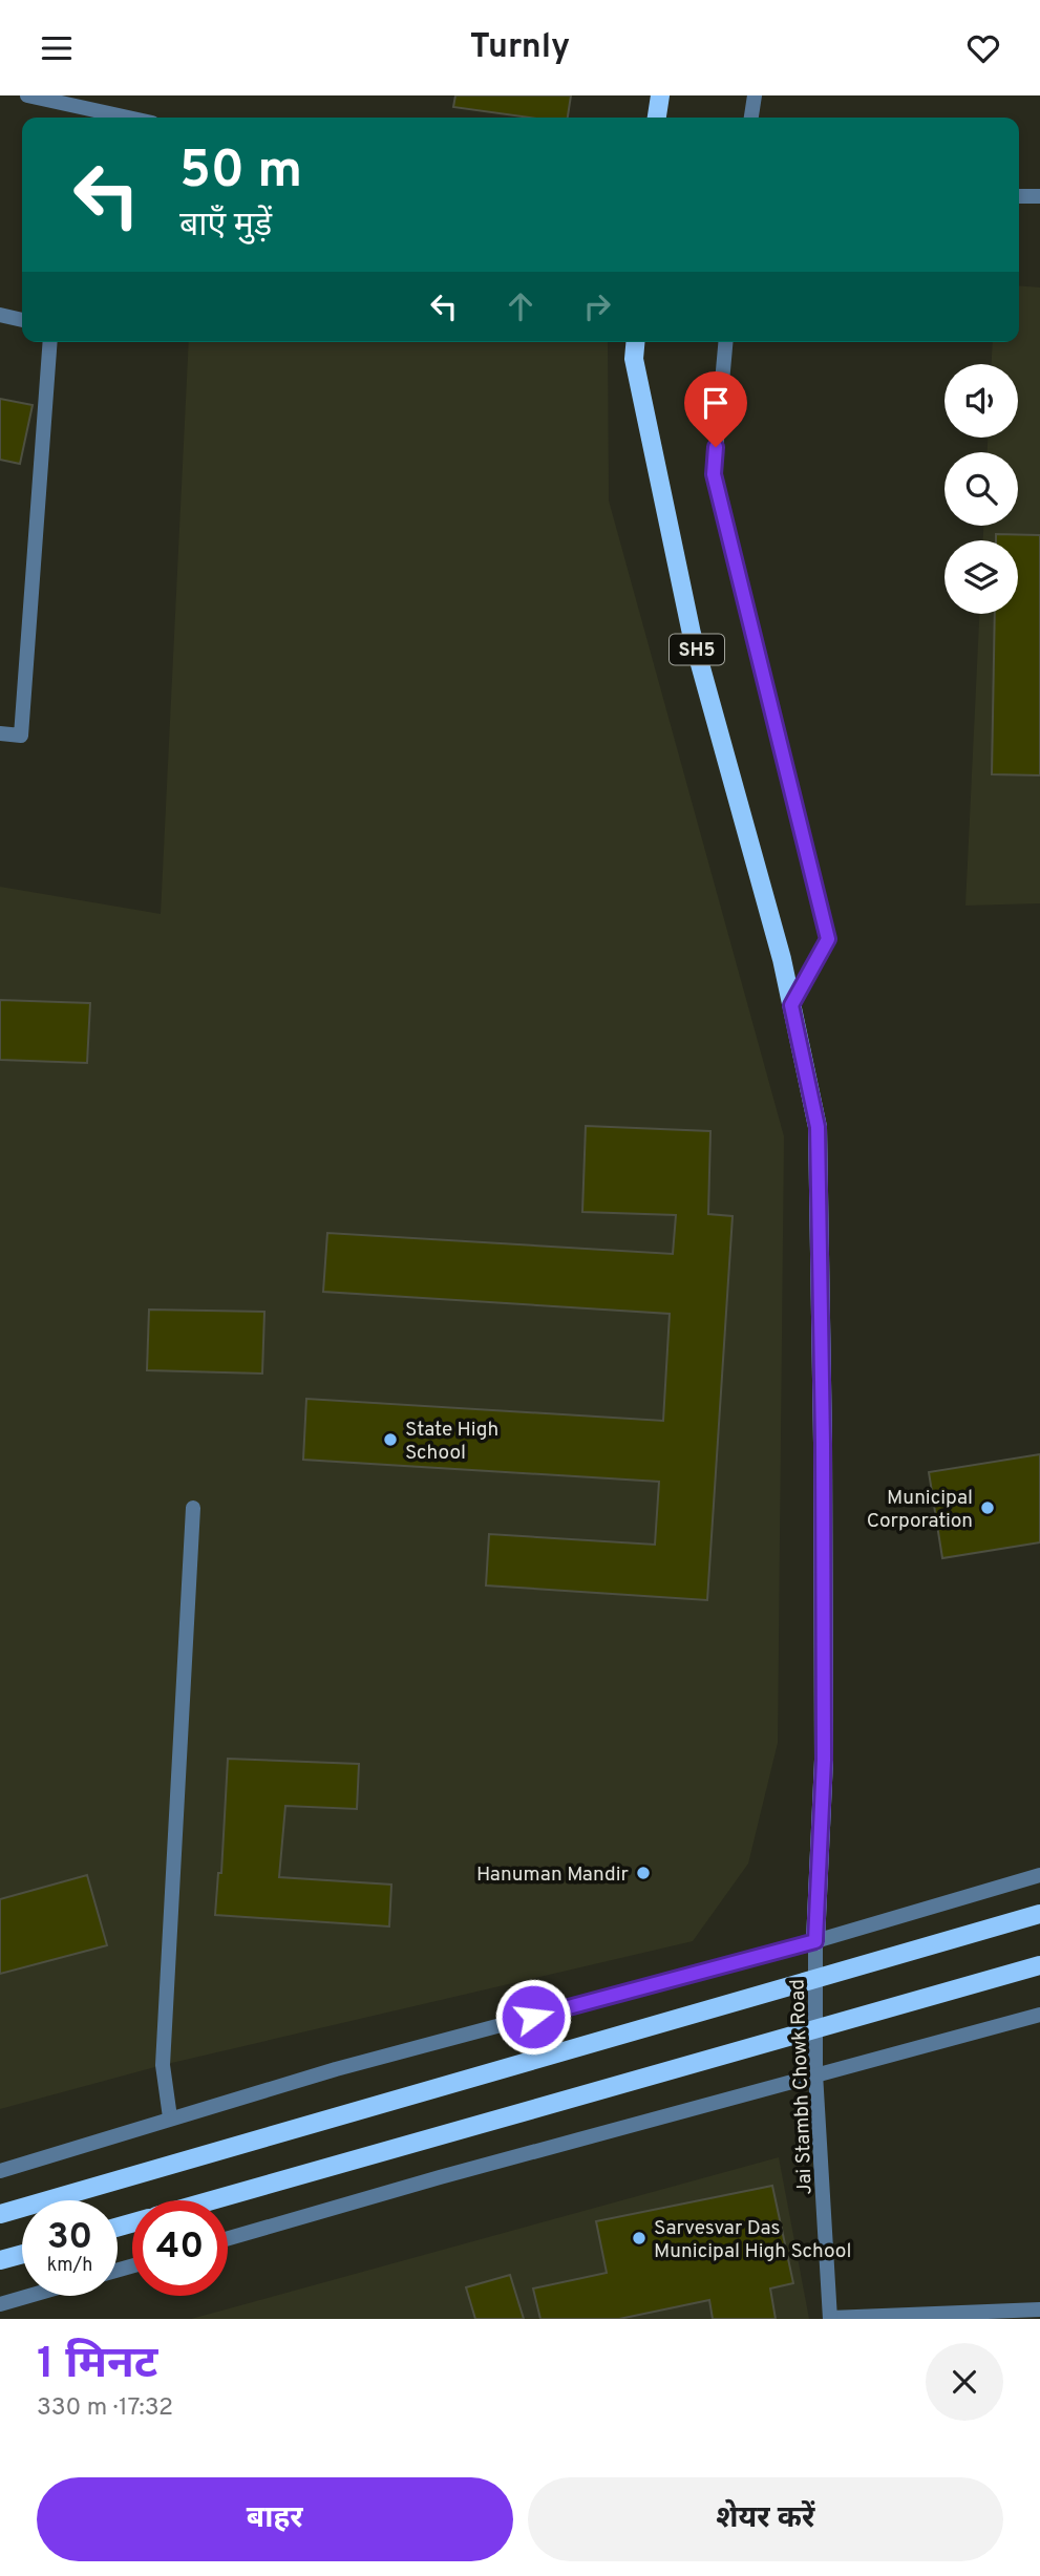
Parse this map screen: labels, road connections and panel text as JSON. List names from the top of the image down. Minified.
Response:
{"streets":{"main road":["SH5"],"street":["Jai Stambh Chowk Road"]},"crossings":[["SH5","Jai Stambh Chowk Road"]],"places":["State High School","Municipal Corporation","Hanuman Mandir","Sarvesvar Das Municipal High School"],"page":{"header":"Turnly","turn":["50 m","बाएँ मुड़ें"],"speed":"30 km/h","limit":"40","heading":["1 मिनट","330 m · 17:32"],"buttons":["बाहर","शेयर करें"]}}
